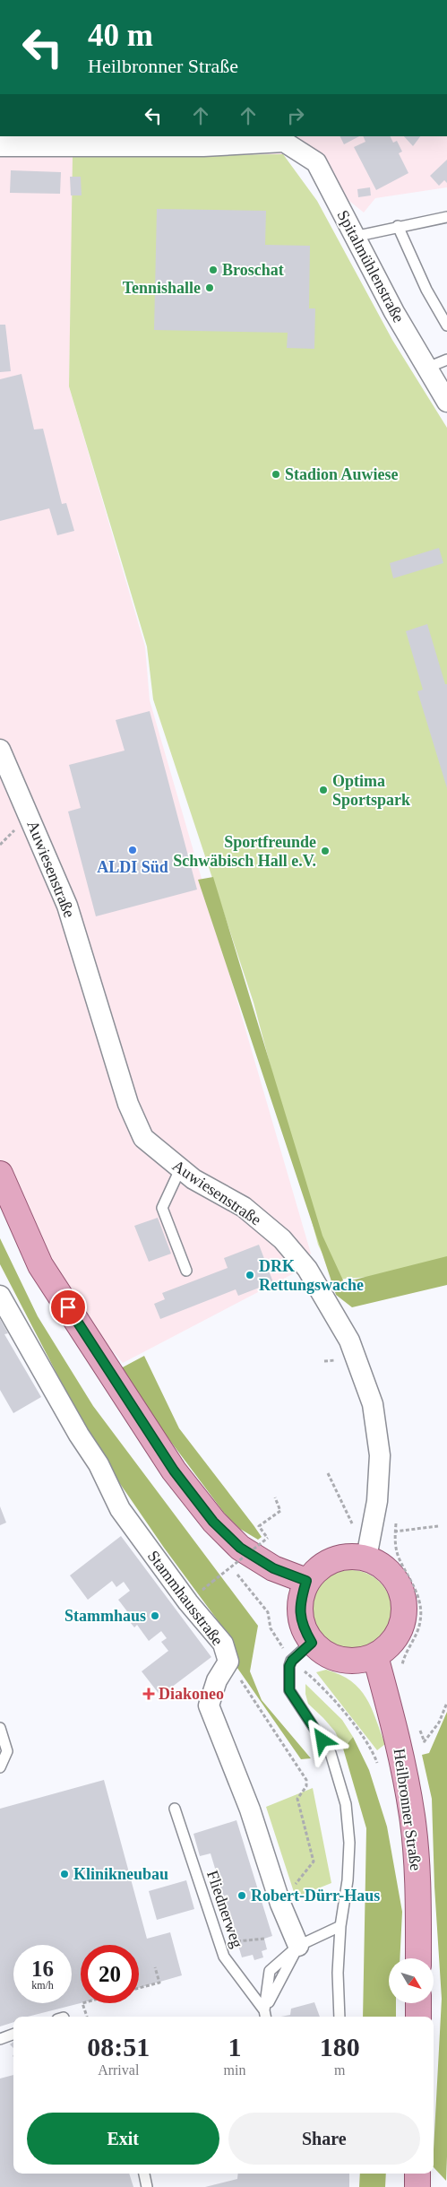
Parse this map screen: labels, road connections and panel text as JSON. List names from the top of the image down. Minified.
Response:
{"streets":{"main road":["Heilbronner Straße"],"street":["Spitalmühlenstraße","Auwiesenstraße","Stammhausstraße"],"lane":["Fliednerweg"]},"crossings":[["Auwiesenstraße","Heilbronner Straße"]],"places":{"other":["Broschat","Tennishalle","Stadion Auwiese","Optima Sportspark","ALDI Süd","Sportfreunde Schwäbisch Hall e.V.","DRK Rettungswache","Stammhaus","Klinikneubau","Robert-Dürr-Haus"],"health":["Diakoneo"]},"north":"bottom right","page":{"turn":["40 m","Heilbronner Straße"],"speed":"16 km/h","limit":"20","eta":["08:51","Arrival","1","min","180","m"],"buttons":["Exit","Share"]}}
